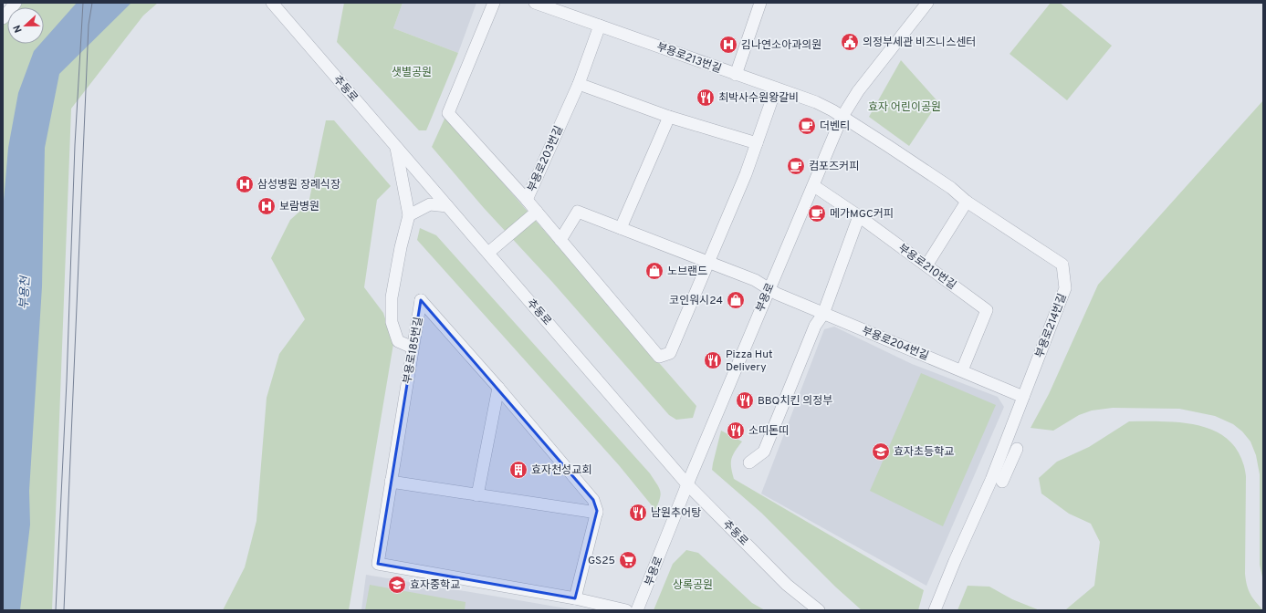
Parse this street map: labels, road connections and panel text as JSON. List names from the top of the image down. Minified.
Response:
{"streets":{"street":["부용로213번길","추동로","부용로203번길","부용로210번길","부용로","부용로214번길","부용로204번길","부용로185번길"]},"crossings":[["부용로213번길","부용로203번길"],["부용로213번길","부용로"],["부용로213번길","부용로214번길"],["추동로","부용로"],["부용로210번길","부용로"],["부용로210번길","부용로204번길"],["부용로","부용로214번길"],["부용로","부용로204번길"],["부용로214번길","부용로204번길"]],"water":["부용천"],"parks":["샛별공원","효자 어린이공원","상록공원"],"places":{"public building":["의정부세관 비즈니스센터"],"hospital":["김나연소아과의원","삼성병원 장례식장","보람병원"],"restaurant":["최박사수원왕갈비","Pizza Hut Delivery","BBQ치킨 의정부","소띠돈띠","남원추어탕"],"cafe":["더벤티","컴포즈커피","메가MGC커피"],"shop":["노브랜드","코인워시24"],"school or university":["효자초등학교","효자중학교"],"building":["효자천성교회"],"supermarket":["GS25"]},"north":"left"}
